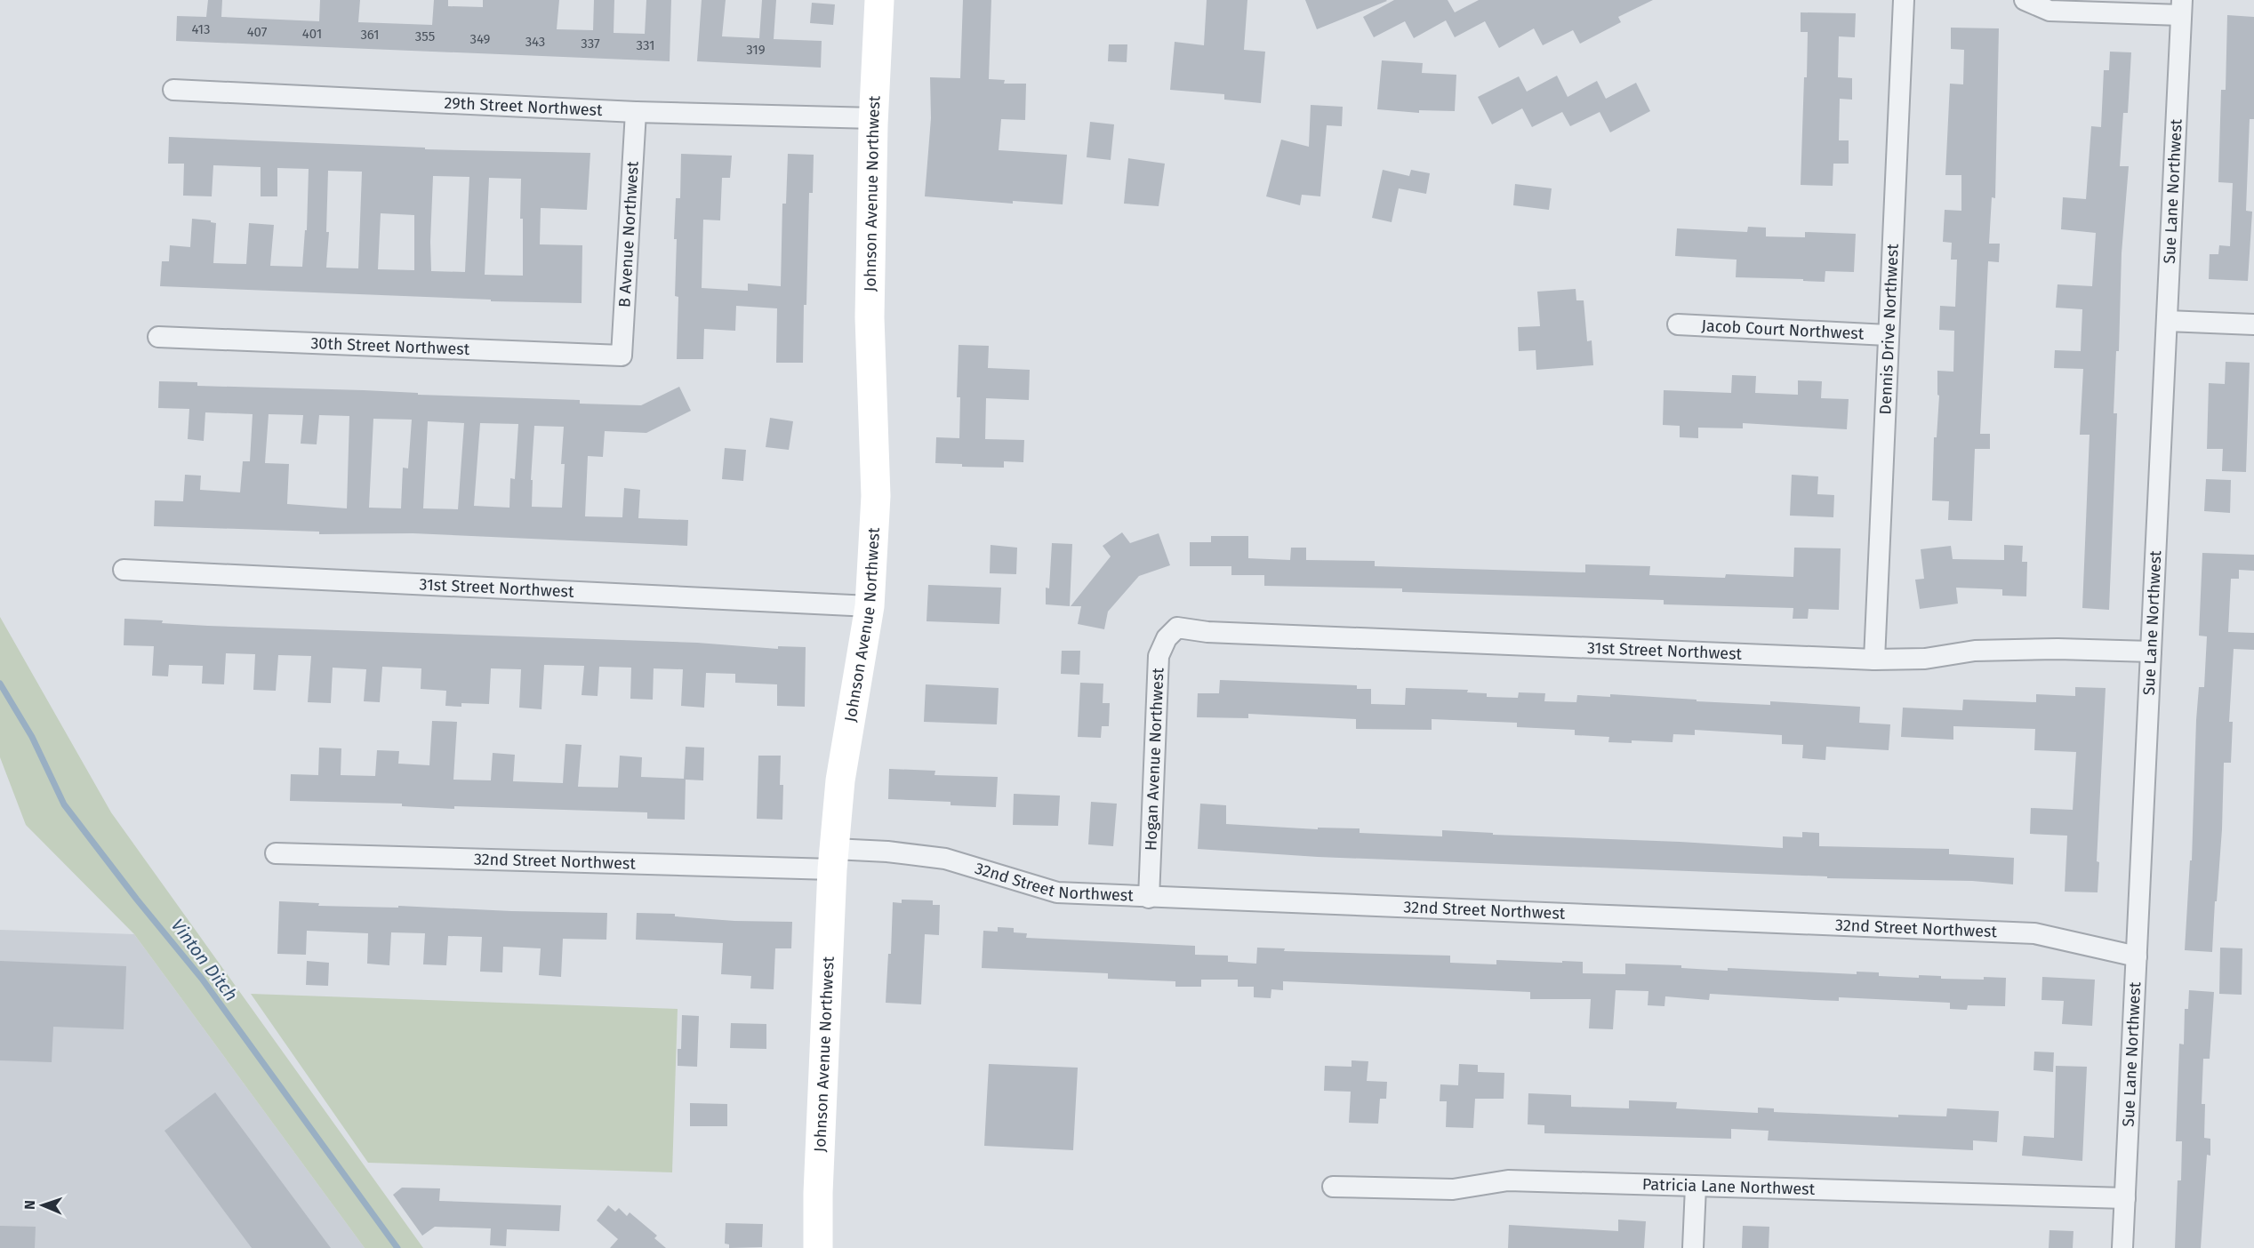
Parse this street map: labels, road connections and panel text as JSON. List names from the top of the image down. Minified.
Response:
{"streets":{"street":["29th Street Northwest","Sue Lane Northwest","Johnson Avenue Northwest","B Avenue Northwest","Jacob Court Northwest","Dennis Drive Northwest","30th Street Northwest","31st Street Northwest","Hogan Avenue Northwest","32nd Street Northwest","Patricia Lane Northwest"]},"crossings":[["29th Street Northwest","Johnson Avenue Northwest"],["29th Street Northwest","B Avenue Northwest"],["Sue Lane Northwest","31st Street Northwest"],["Sue Lane Northwest","32nd Street Northwest"],["Sue Lane Northwest","Patricia Lane Northwest"],["Johnson Avenue Northwest","31st Street Northwest"],["Johnson Avenue Northwest","32nd Street Northwest"],["B Avenue Northwest","30th Street Northwest"],["Jacob Court Northwest","Dennis Drive Northwest"],["Dennis Drive Northwest","31st Street Northwest"],["31st Street Northwest","Hogan Avenue Northwest"],["Hogan Avenue Northwest","32nd Street Northwest"]],"water":["Vinton Ditch"],"house_numbers":["413","407","401","361","355","349","343","337","331","319"],"north":"left"}
